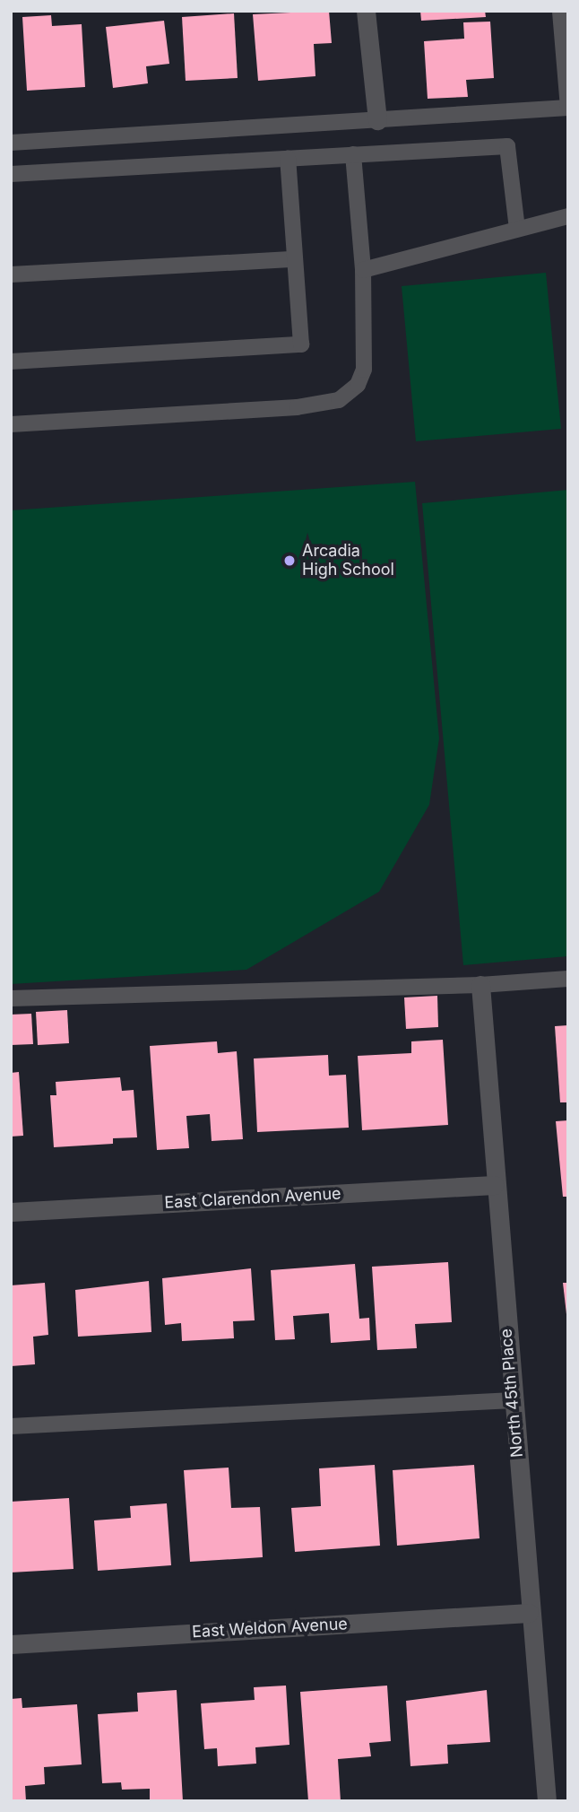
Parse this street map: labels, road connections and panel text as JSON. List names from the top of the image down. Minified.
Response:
{"streets":{"street":["East Clarendon Avenue","North 45th Place","East Weldon Avenue"]},"crossings":[["East Clarendon Avenue","North 45th Place"],["North 45th Place","East Weldon Avenue"]],"places":["Arcadia High School"]}
